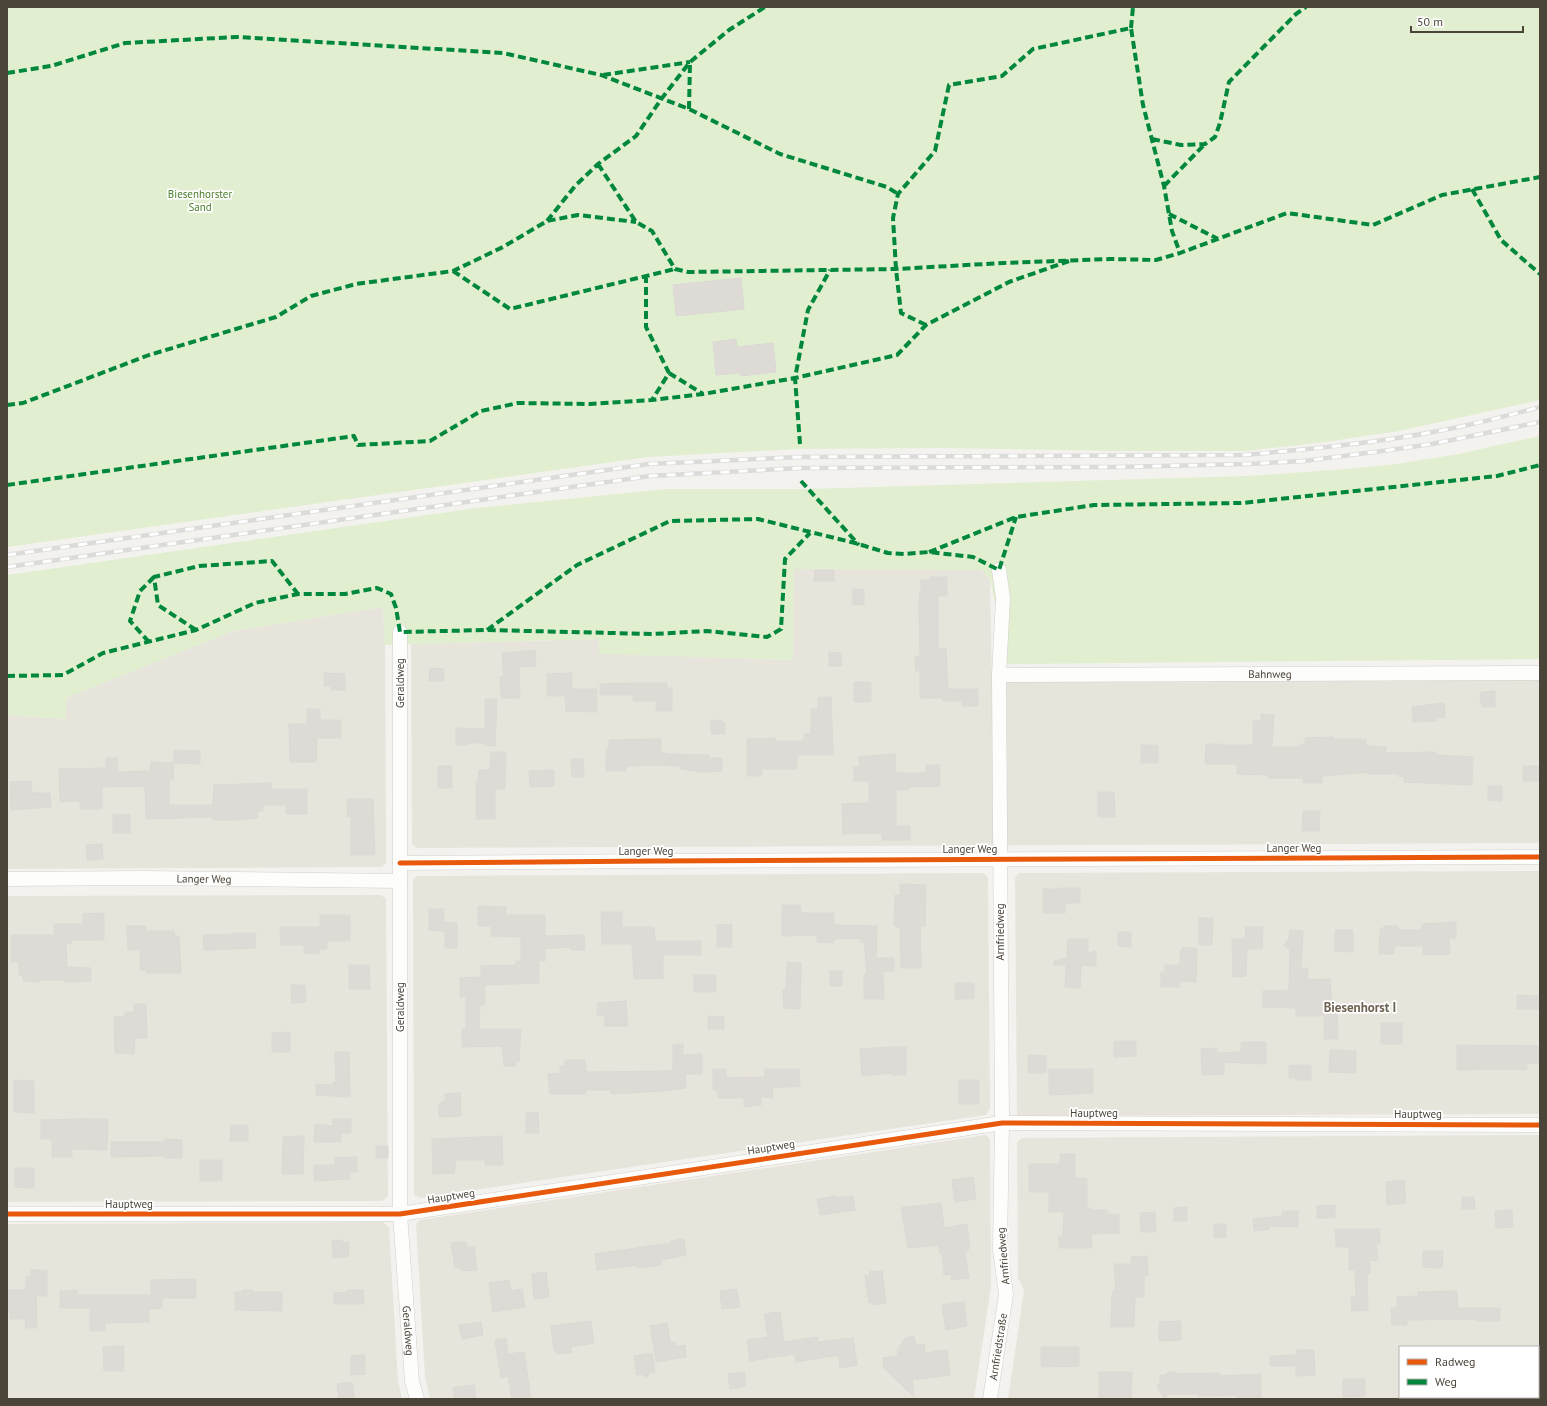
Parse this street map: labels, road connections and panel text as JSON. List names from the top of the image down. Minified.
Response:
{"streets":{"street":["Bahnweg","Geraldweg","Langer Weg","Arnfriedweg","Hauptweg","Arnfriedstraße"]},"crossings":[["Bahnweg","Arnfriedweg"],["Geraldweg","Langer Weg"],["Geraldweg","Hauptweg"],["Langer Weg","Arnfriedweg"],["Arnfriedweg","Hauptweg"],["Arnfriedweg","Arnfriedstraße"]],"districts":["Biesenhorst I"],"parks":["Biesenhorster Sand"],"legend":["Radweg","Weg"],"scale_bar":"50 m"}
